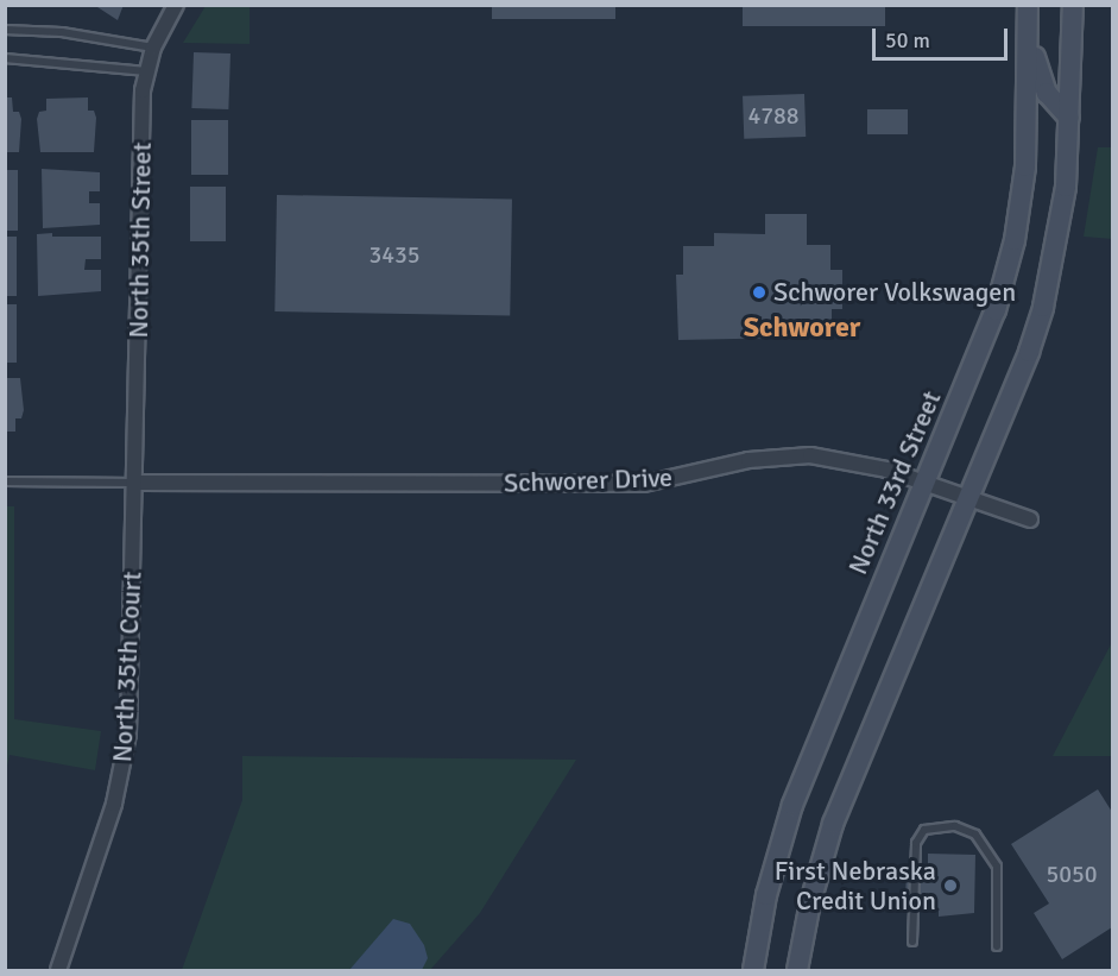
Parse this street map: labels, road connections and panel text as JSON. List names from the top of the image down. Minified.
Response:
{"streets":{"main road":["North 33rd Street"],"street":["North 35th Street","Schworer Drive","North 35th Court"]},"crossings":[["North 35th Street","Schworer Drive"],["North 35th Street","North 35th Court"],["Schworer Drive","North 33rd Street"],["Schworer Drive","North 35th Court"]],"districts":["Schworer"],"places":["Schworer Volkswagen","First Nebraska Credit Union"],"house_numbers":["4788","3435","5050"],"scale_bar":"50 m"}
